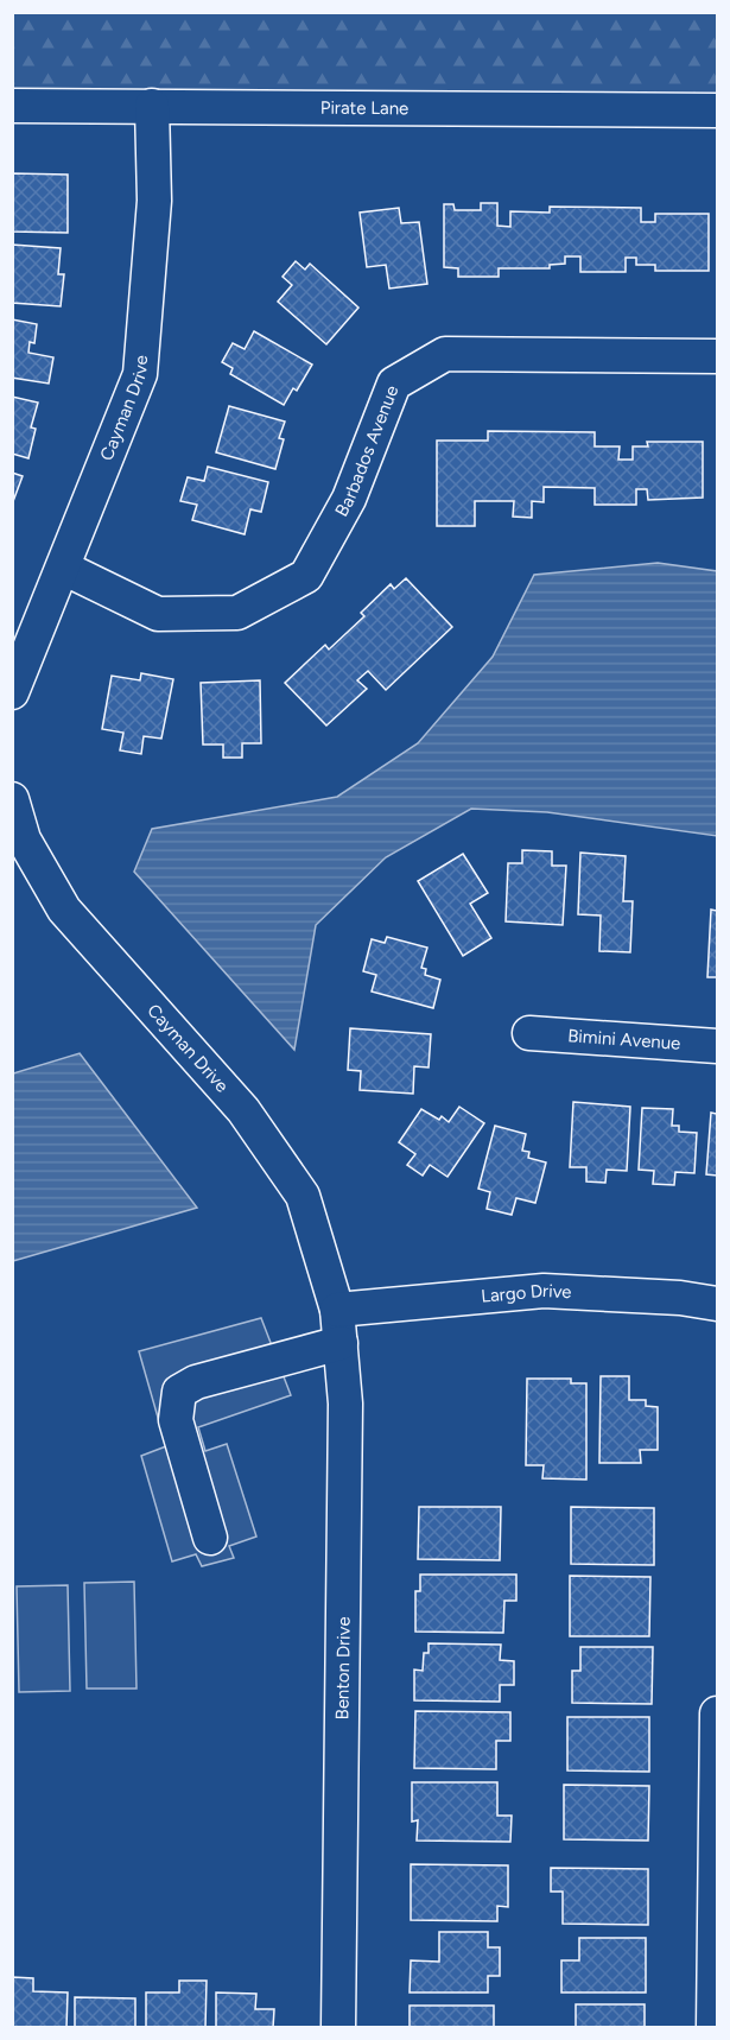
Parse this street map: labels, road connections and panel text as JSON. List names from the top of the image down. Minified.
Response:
{"streets":{"street":["Pirate Lane","Cayman Drive","Barbados Avenue","Bimini Avenue","Largo Drive","Benton Drive"]},"crossings":[["Pirate Lane","Cayman Drive"],["Cayman Drive","Barbados Avenue"],["Cayman Drive","Largo Drive"],["Cayman Drive","Benton Drive"],["Largo Drive","Benton Drive"]]}
